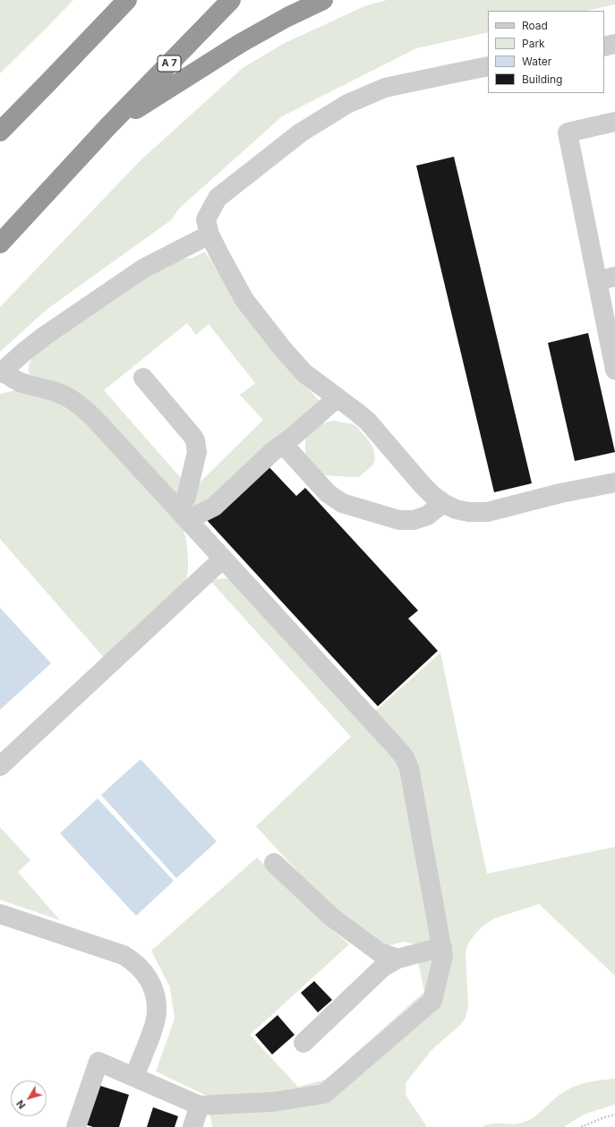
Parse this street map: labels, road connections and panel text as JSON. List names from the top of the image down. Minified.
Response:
{"streets":{"highway":["A 7"]},"legend":["Road","Park","Water","Building"],"north":"bottom left"}
